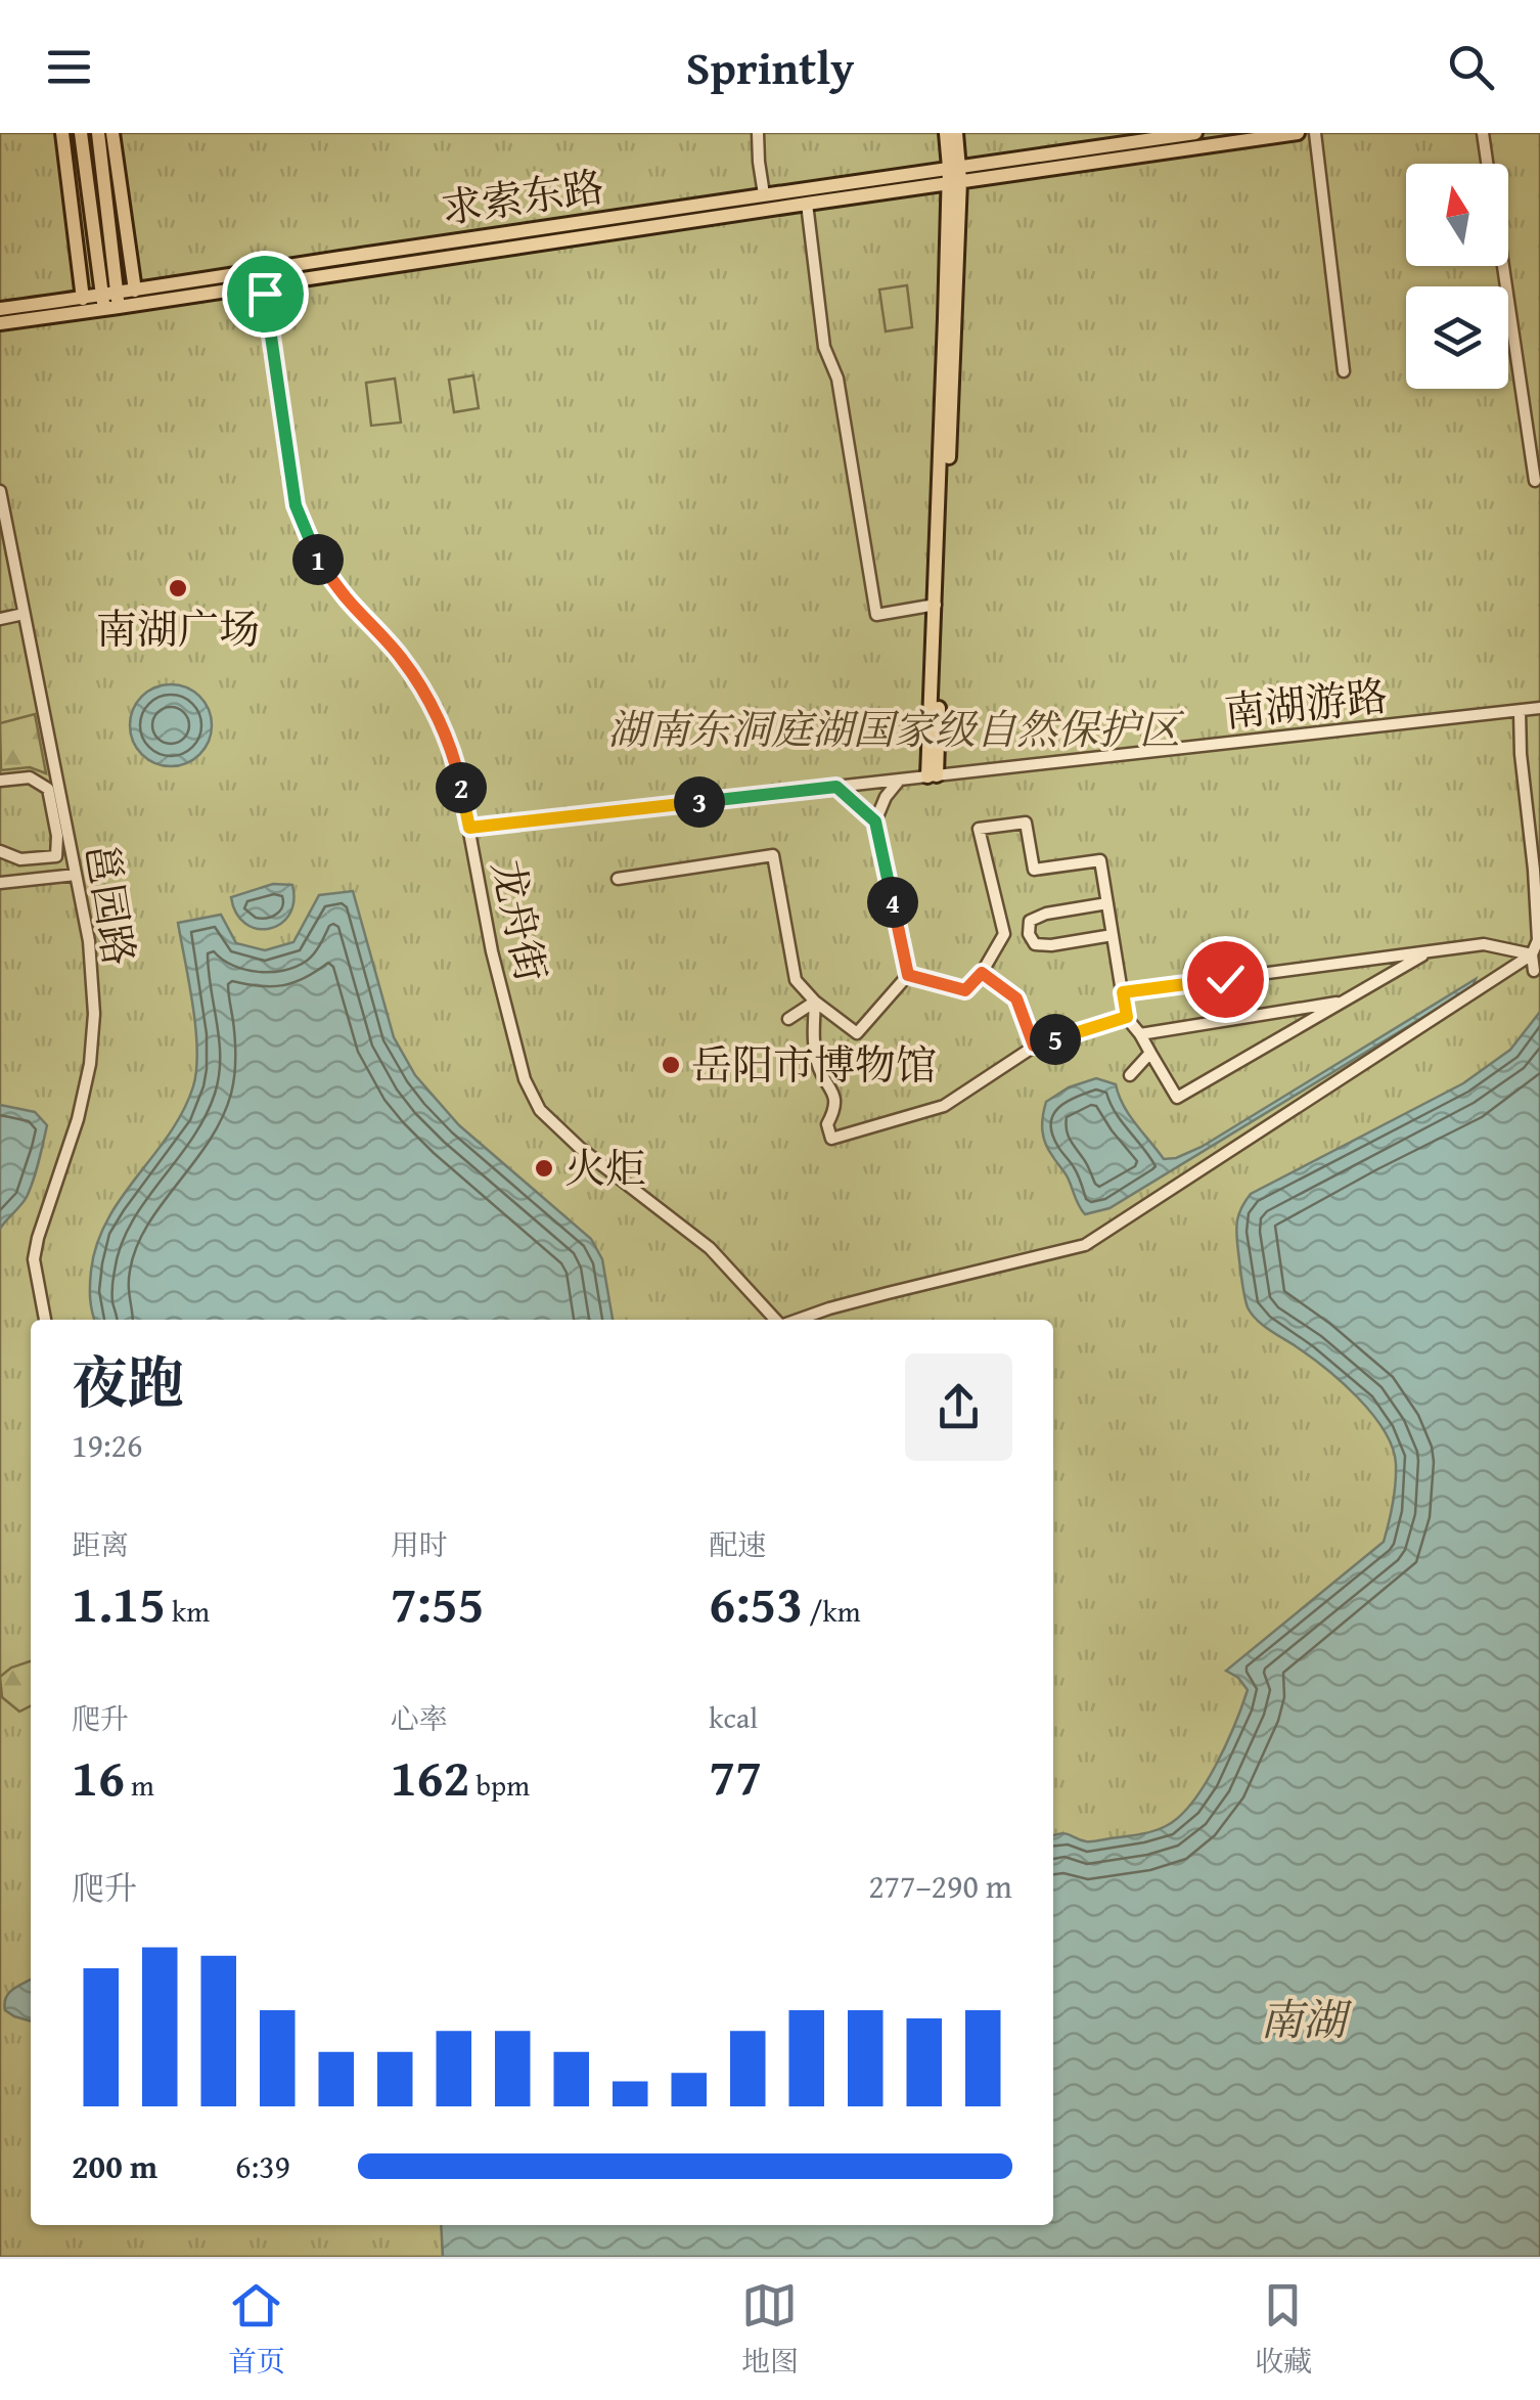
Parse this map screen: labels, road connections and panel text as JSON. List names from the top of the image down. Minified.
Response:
{"streets":{"main road":["求索东路"],"street":["南湖游路","邕园路","龙舟街"]},"crossings":[["求索东路","龙舟街"],["南湖游路","龙舟街"]],"water":["南湖"],"parks":["湖南东洞庭湖国家级自然保护区"],"places":["南湖广场","岳阳市博物馆","火炬"],"north":"top","page":{"header":"Sprintly","pins":["1","2","3","4","5"],"heading":["夜跑","19:26"],"stats":[["距离","1.15 km"],["用时","7:55"],["配速","6:53 /km"],["爬升","16 m"],["心率","162 bpm"],["kcal","77"]],"chart":["爬升","277–290 m"],"list":[{"name":"200 m","note":"6:39"}],"tabs":["首页","地图","收藏"]}}
